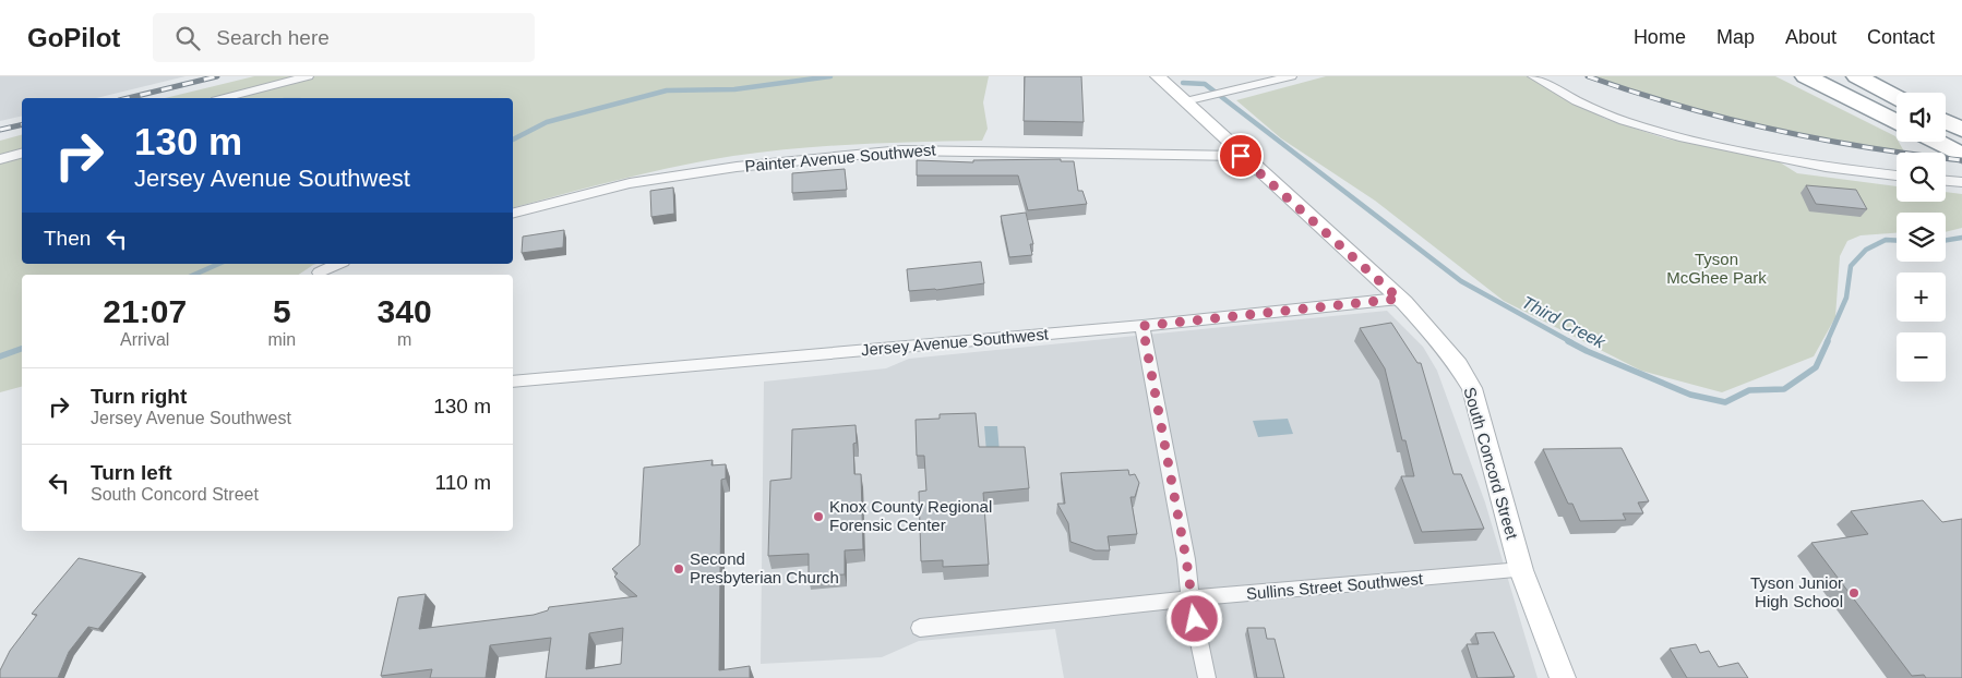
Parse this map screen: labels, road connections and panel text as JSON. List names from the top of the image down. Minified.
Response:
{"streets":{"street":["Painter Avenue Southwest","Jersey Avenue Southwest","South Concord Street","Sullins Street Southwest"]},"crossings":[["Painter Avenue Southwest","South Concord Street"],["Jersey Avenue Southwest","South Concord Street"],["South Concord Street","Sullins Street Southwest"]],"water":["Third Creek"],"parks":["Tyson McGhee Park"],"places":["Knox County Regional Forensic Center","Second Presbyterian Church","Tyson Junior High School"],"page":{"header":"GoPilot","search":"Search here","nav":["Home","Map","About","Contact"],"map_buttons":["+","−"],"turn":["130 m","Jersey Avenue Southwest"],"then":"Then","eta":["21:07","Arrival","5","min","340","m"],"list":[{"name":"Turn right","note":"Jersey Avenue Southwest","value":"130 m"},{"name":"Turn left","note":"South Concord Street","value":"110 m"}]}}
